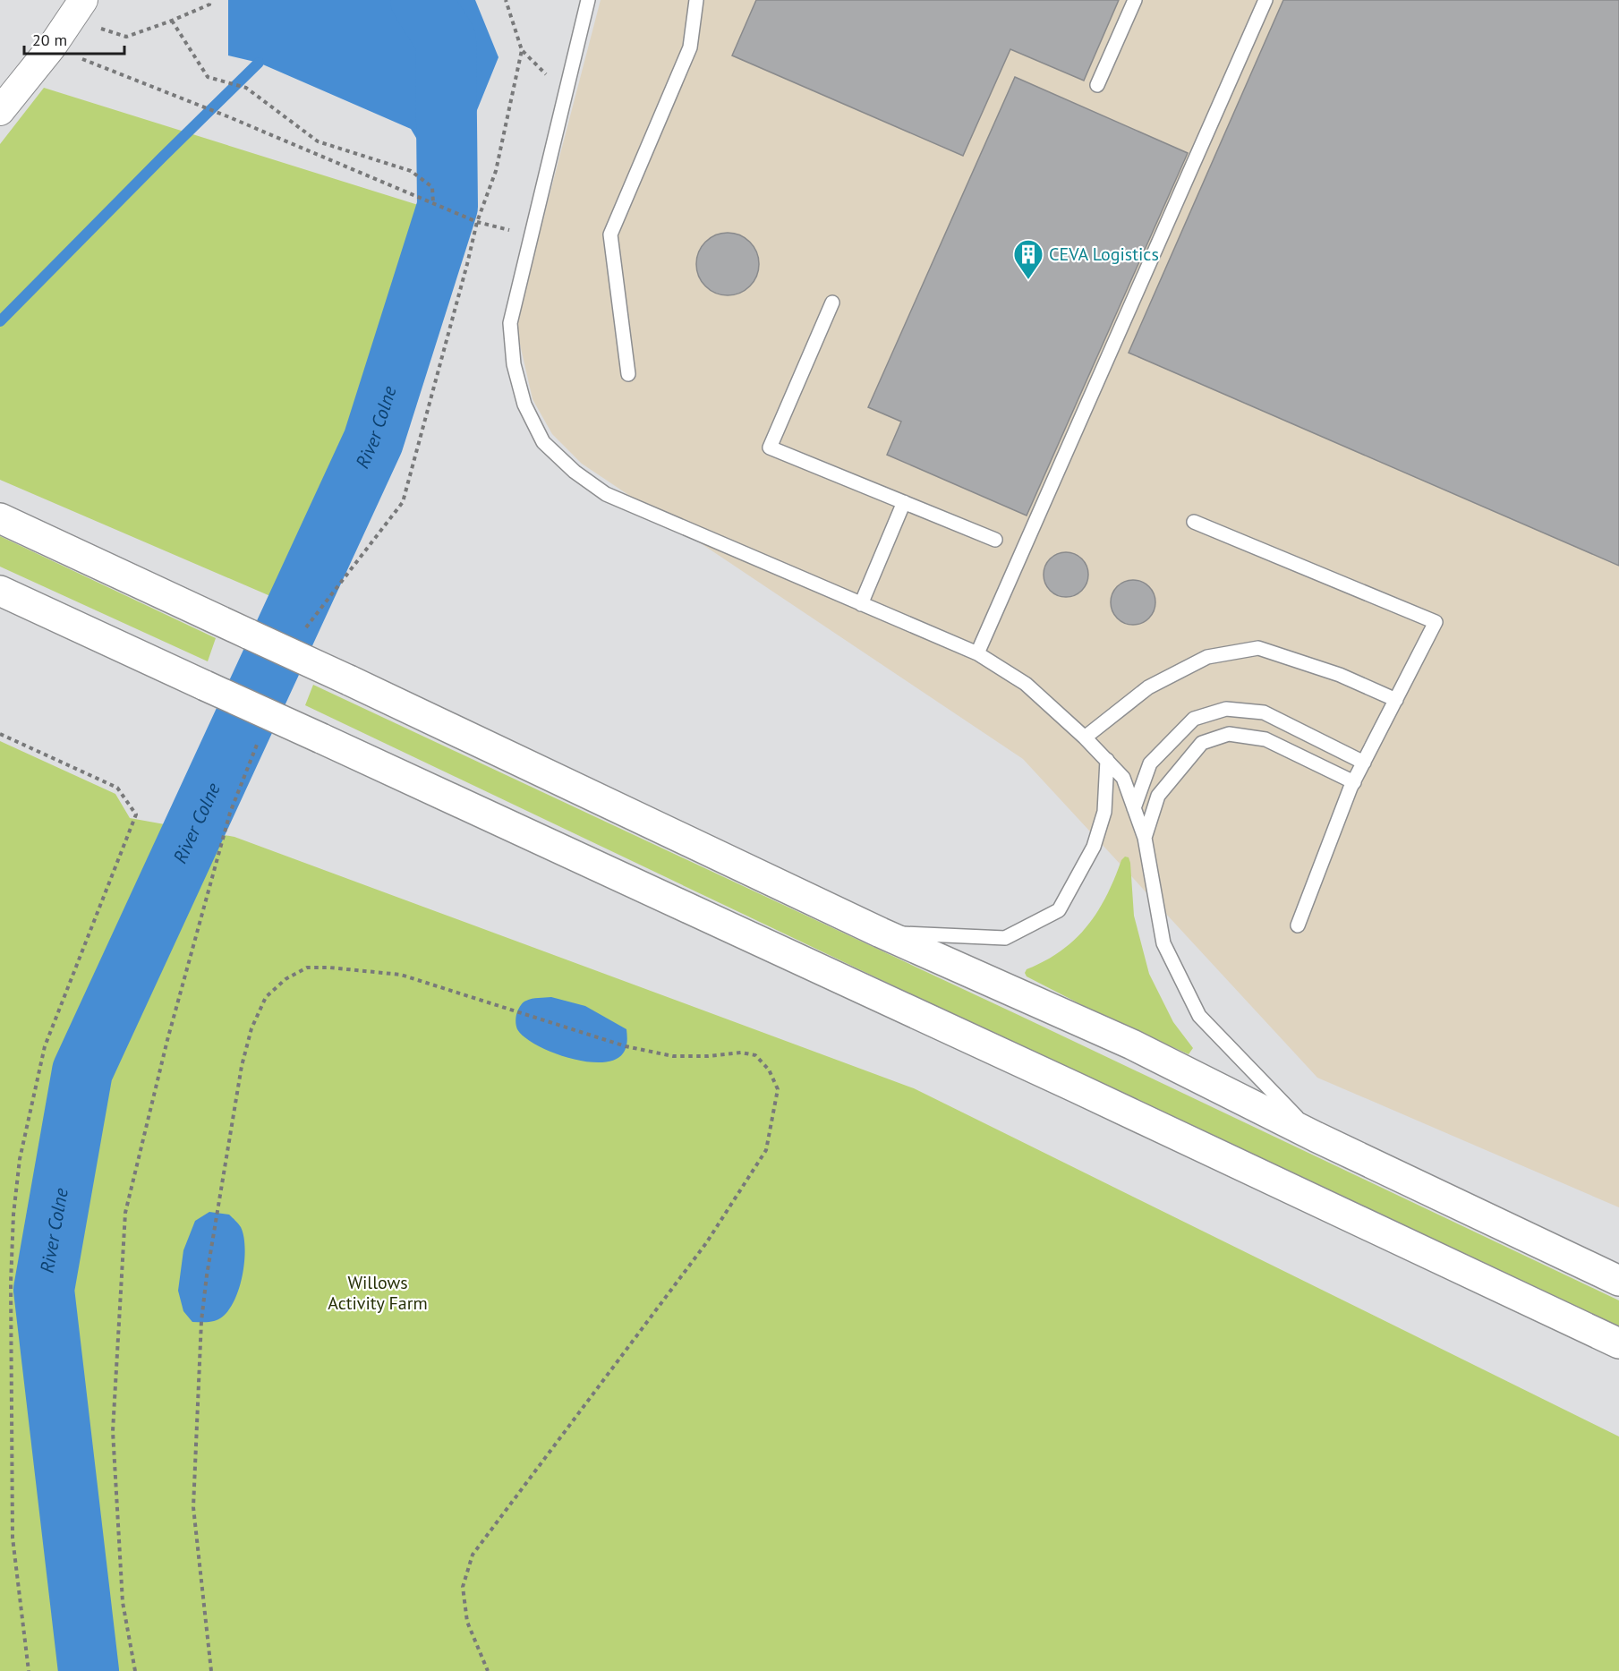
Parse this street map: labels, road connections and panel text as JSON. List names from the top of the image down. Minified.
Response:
{"water":["River Colne"],"parks":["Willows Activity Farm"],"places":{"building":["CEVA Logistics"]},"scale_bar":"20 m"}
